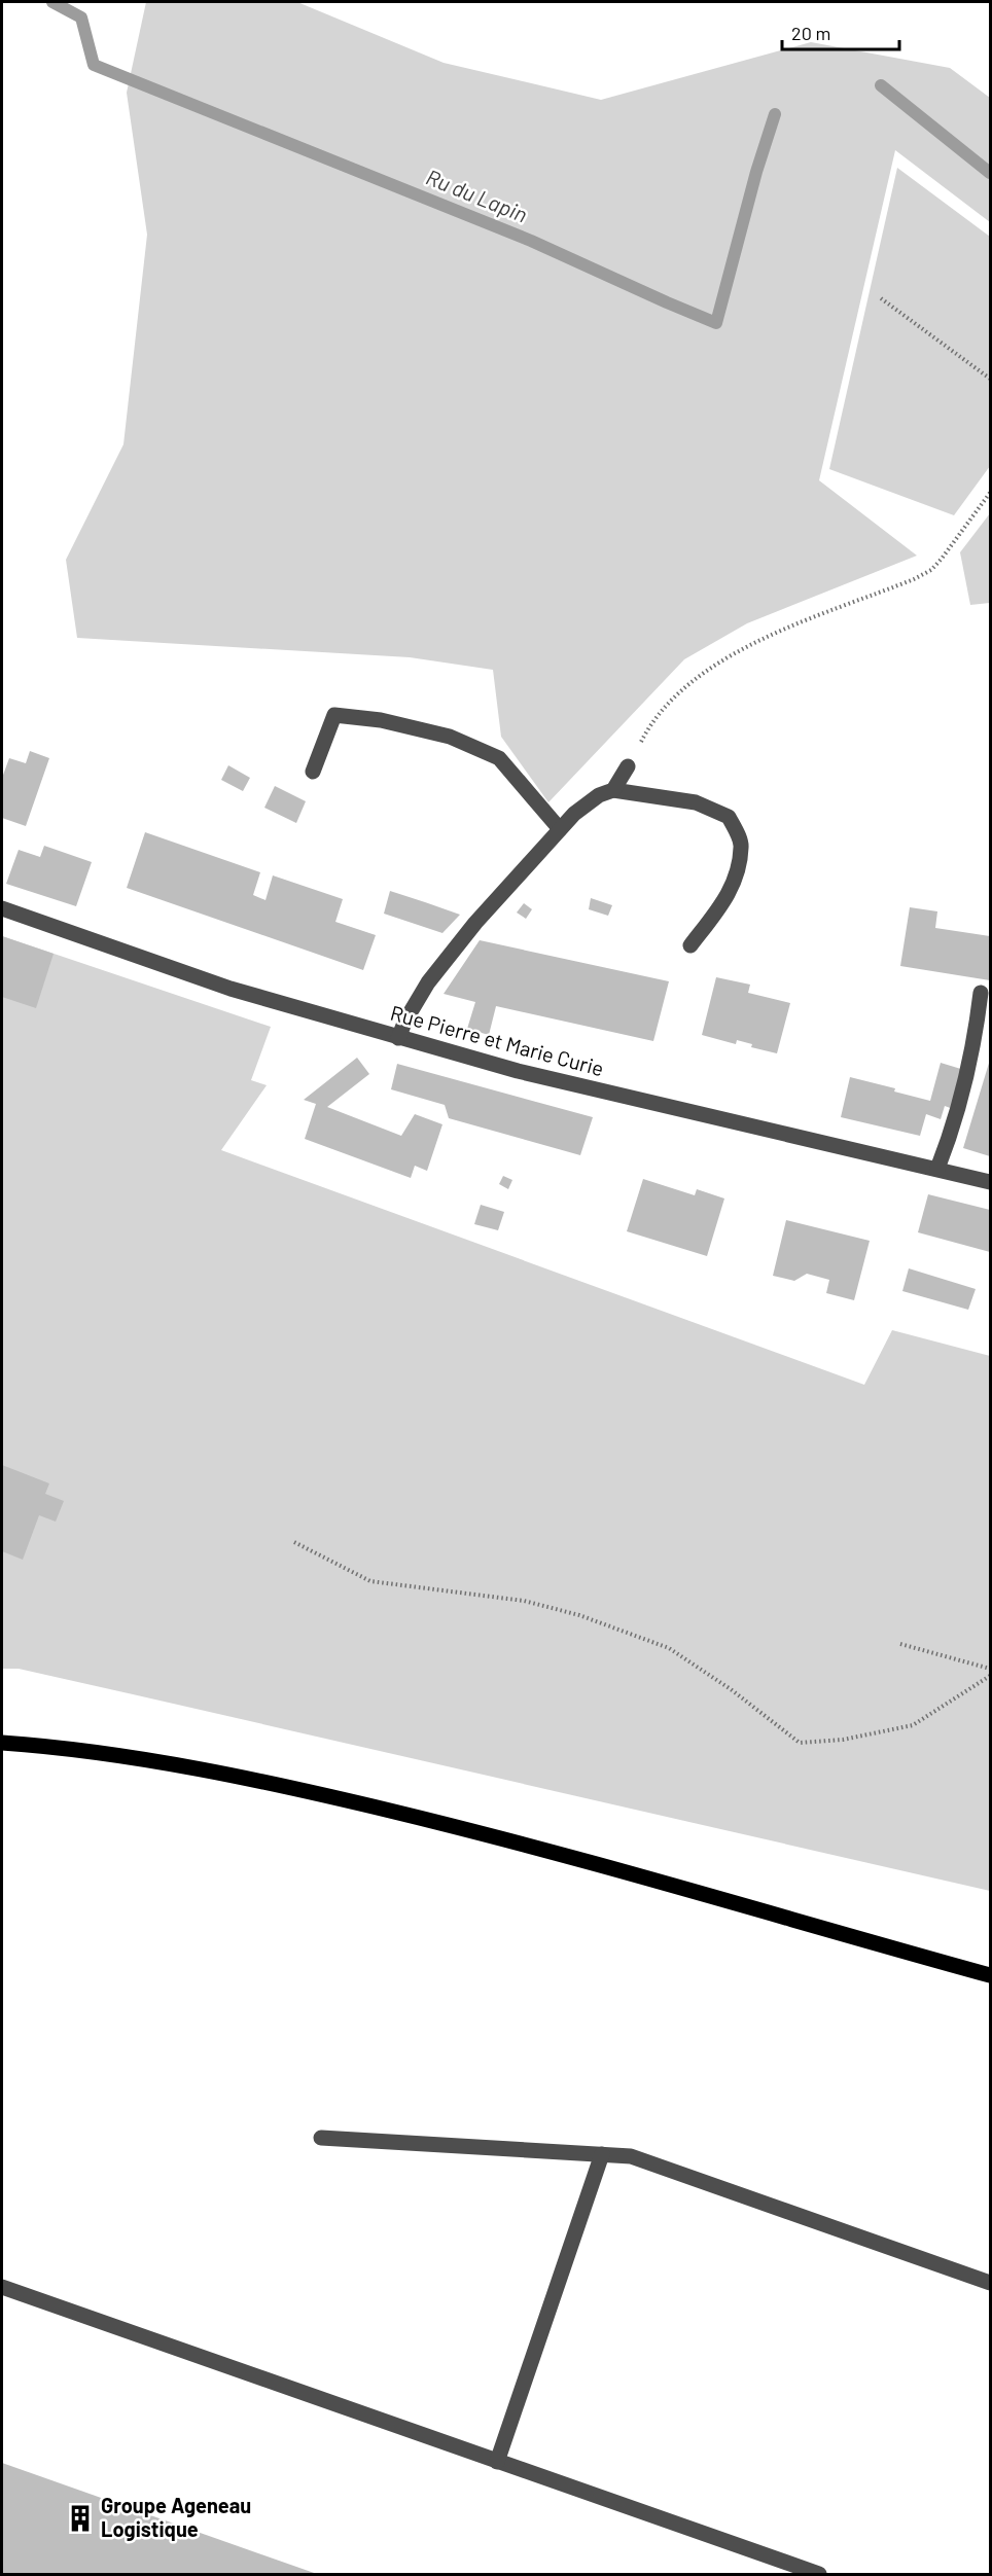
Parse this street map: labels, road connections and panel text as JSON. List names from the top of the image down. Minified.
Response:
{"streets":{"street":["Rue Pierre et Marie Curie"]},"water":["Ru du Lapin"],"places":{"building":["Groupe Ageneau Logistique"]},"scale_bar":"20 m"}
